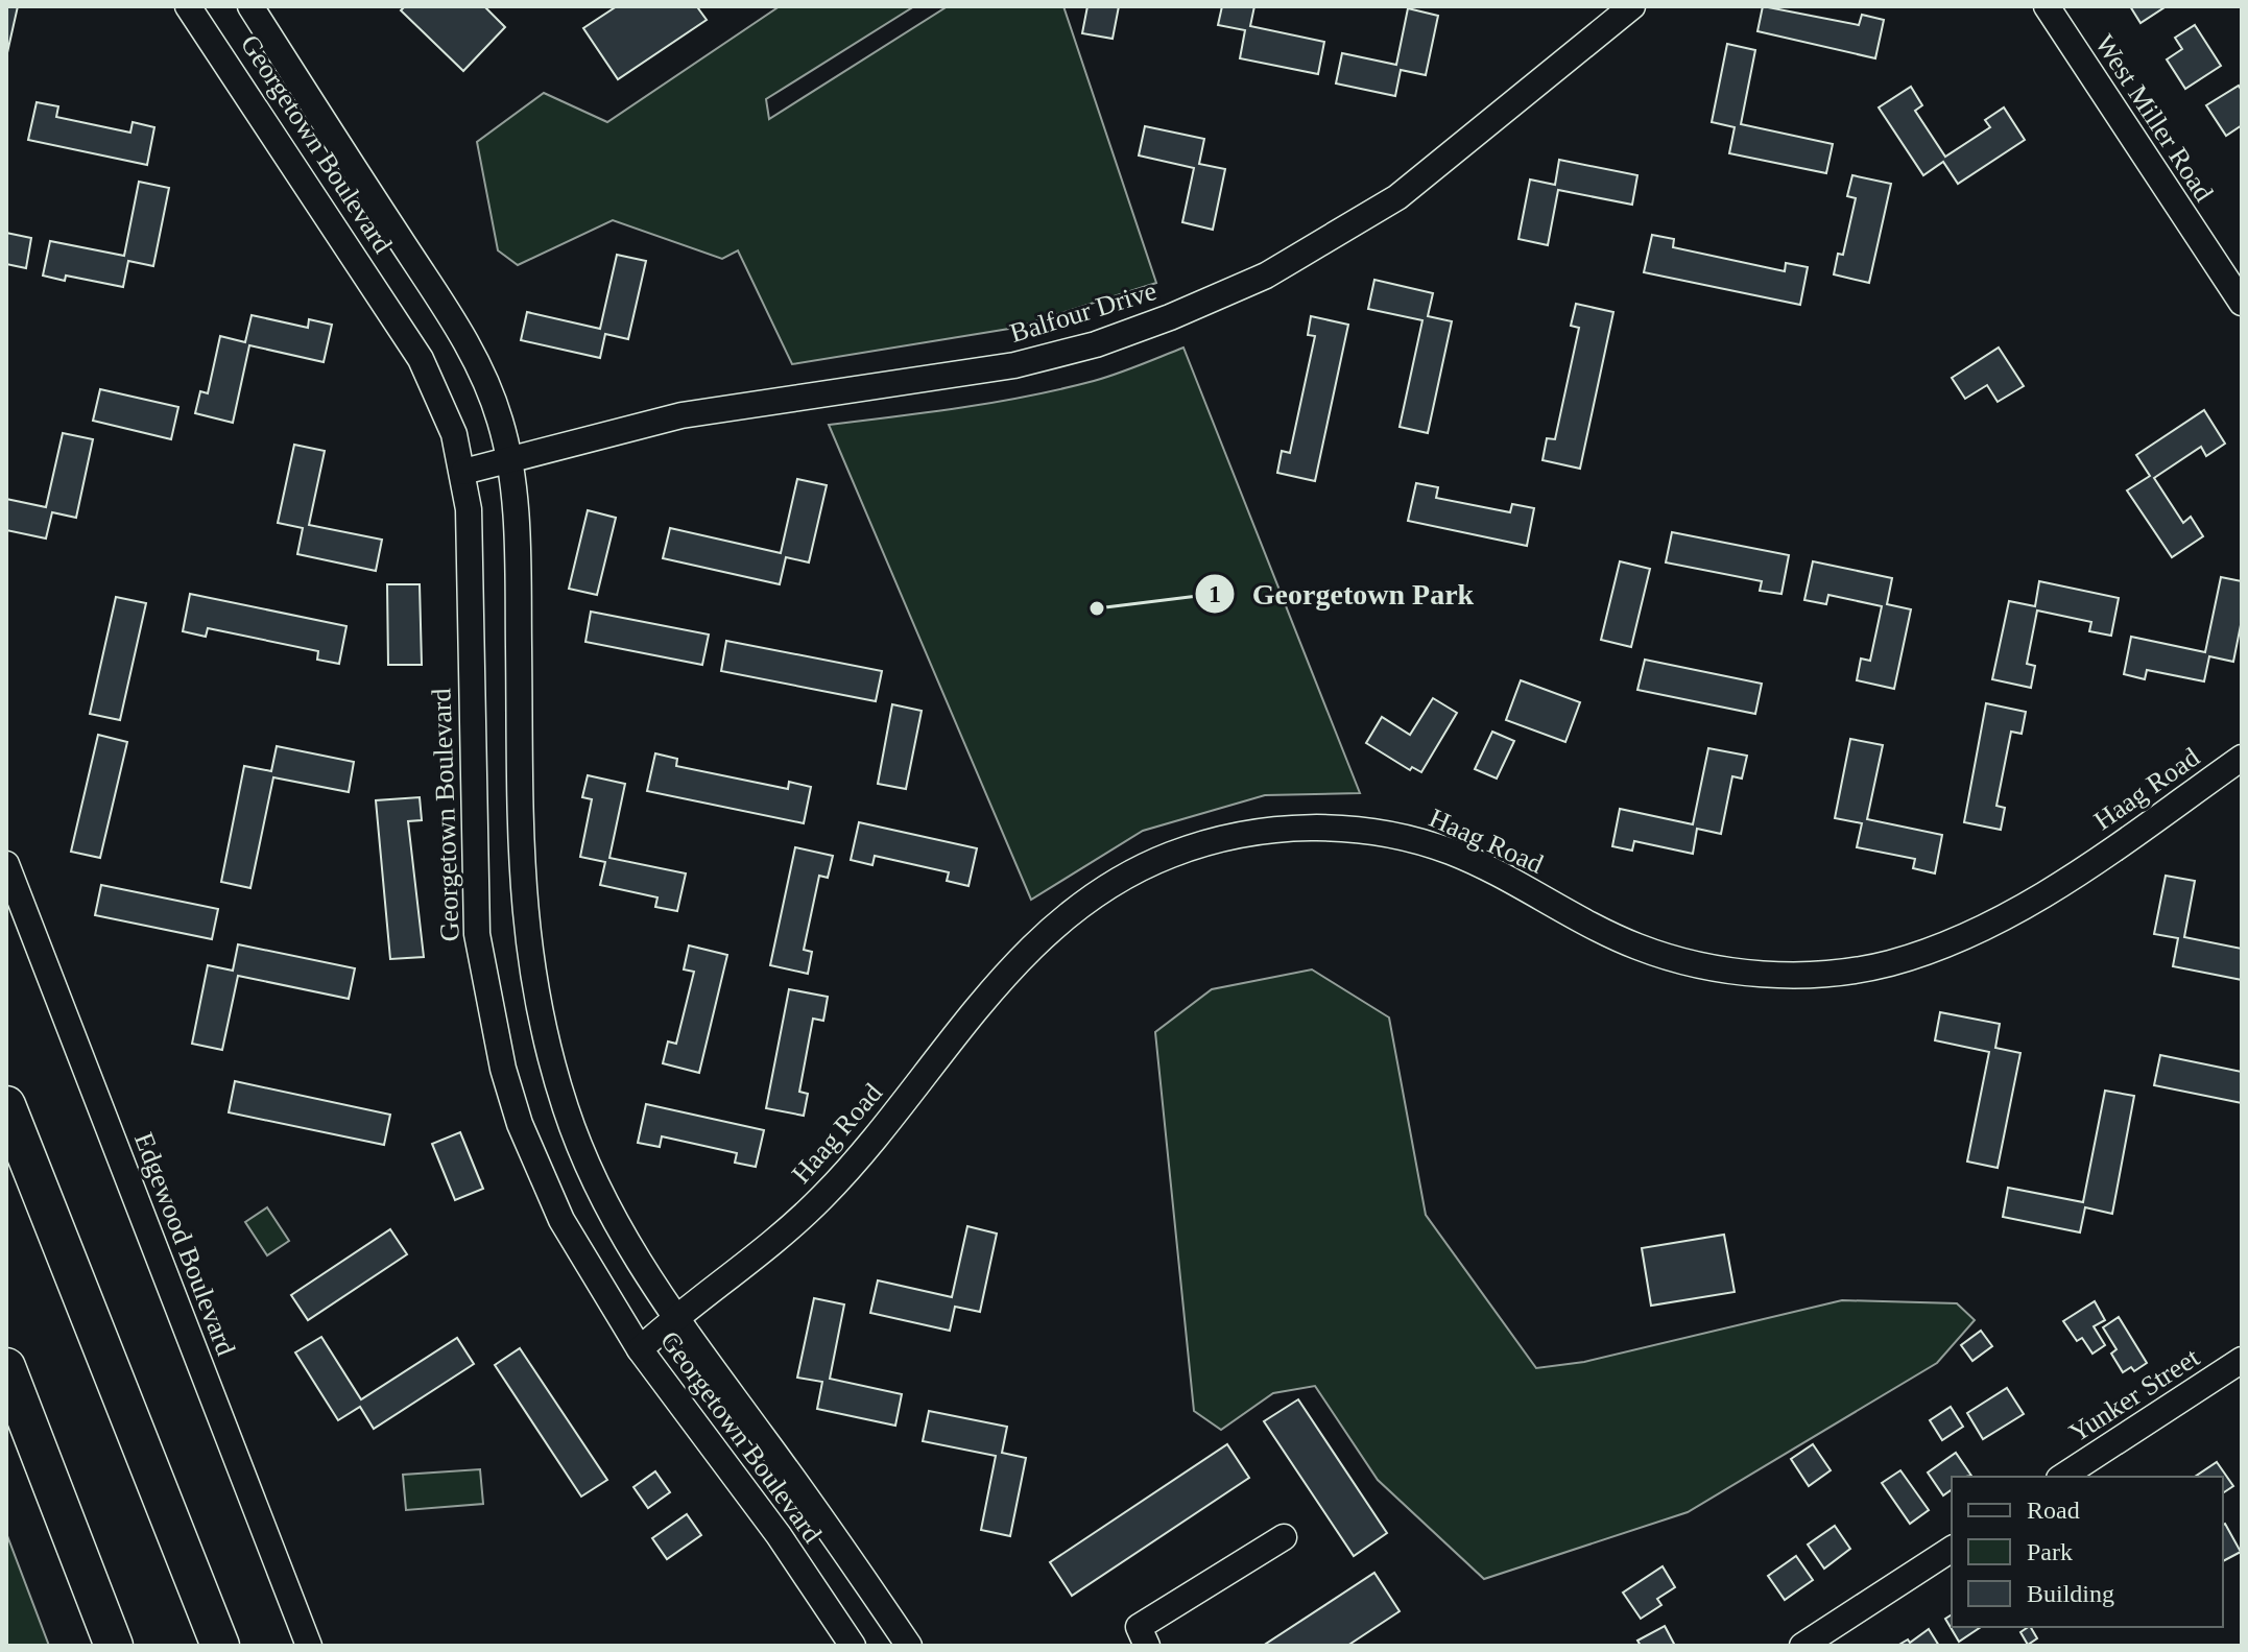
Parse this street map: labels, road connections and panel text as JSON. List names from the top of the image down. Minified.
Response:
{"streets":{"street":["West Miller Road","Georgetown Boulevard","Balfour Drive","Haag Road","Edgewood Boulevard","Yunker Street"]},"crossings":[["Georgetown Boulevard","Balfour Drive"],["Georgetown Boulevard","Haag Road"]],"places":["Georgetown Park"],"legend":["Road","Park","Building"]}
